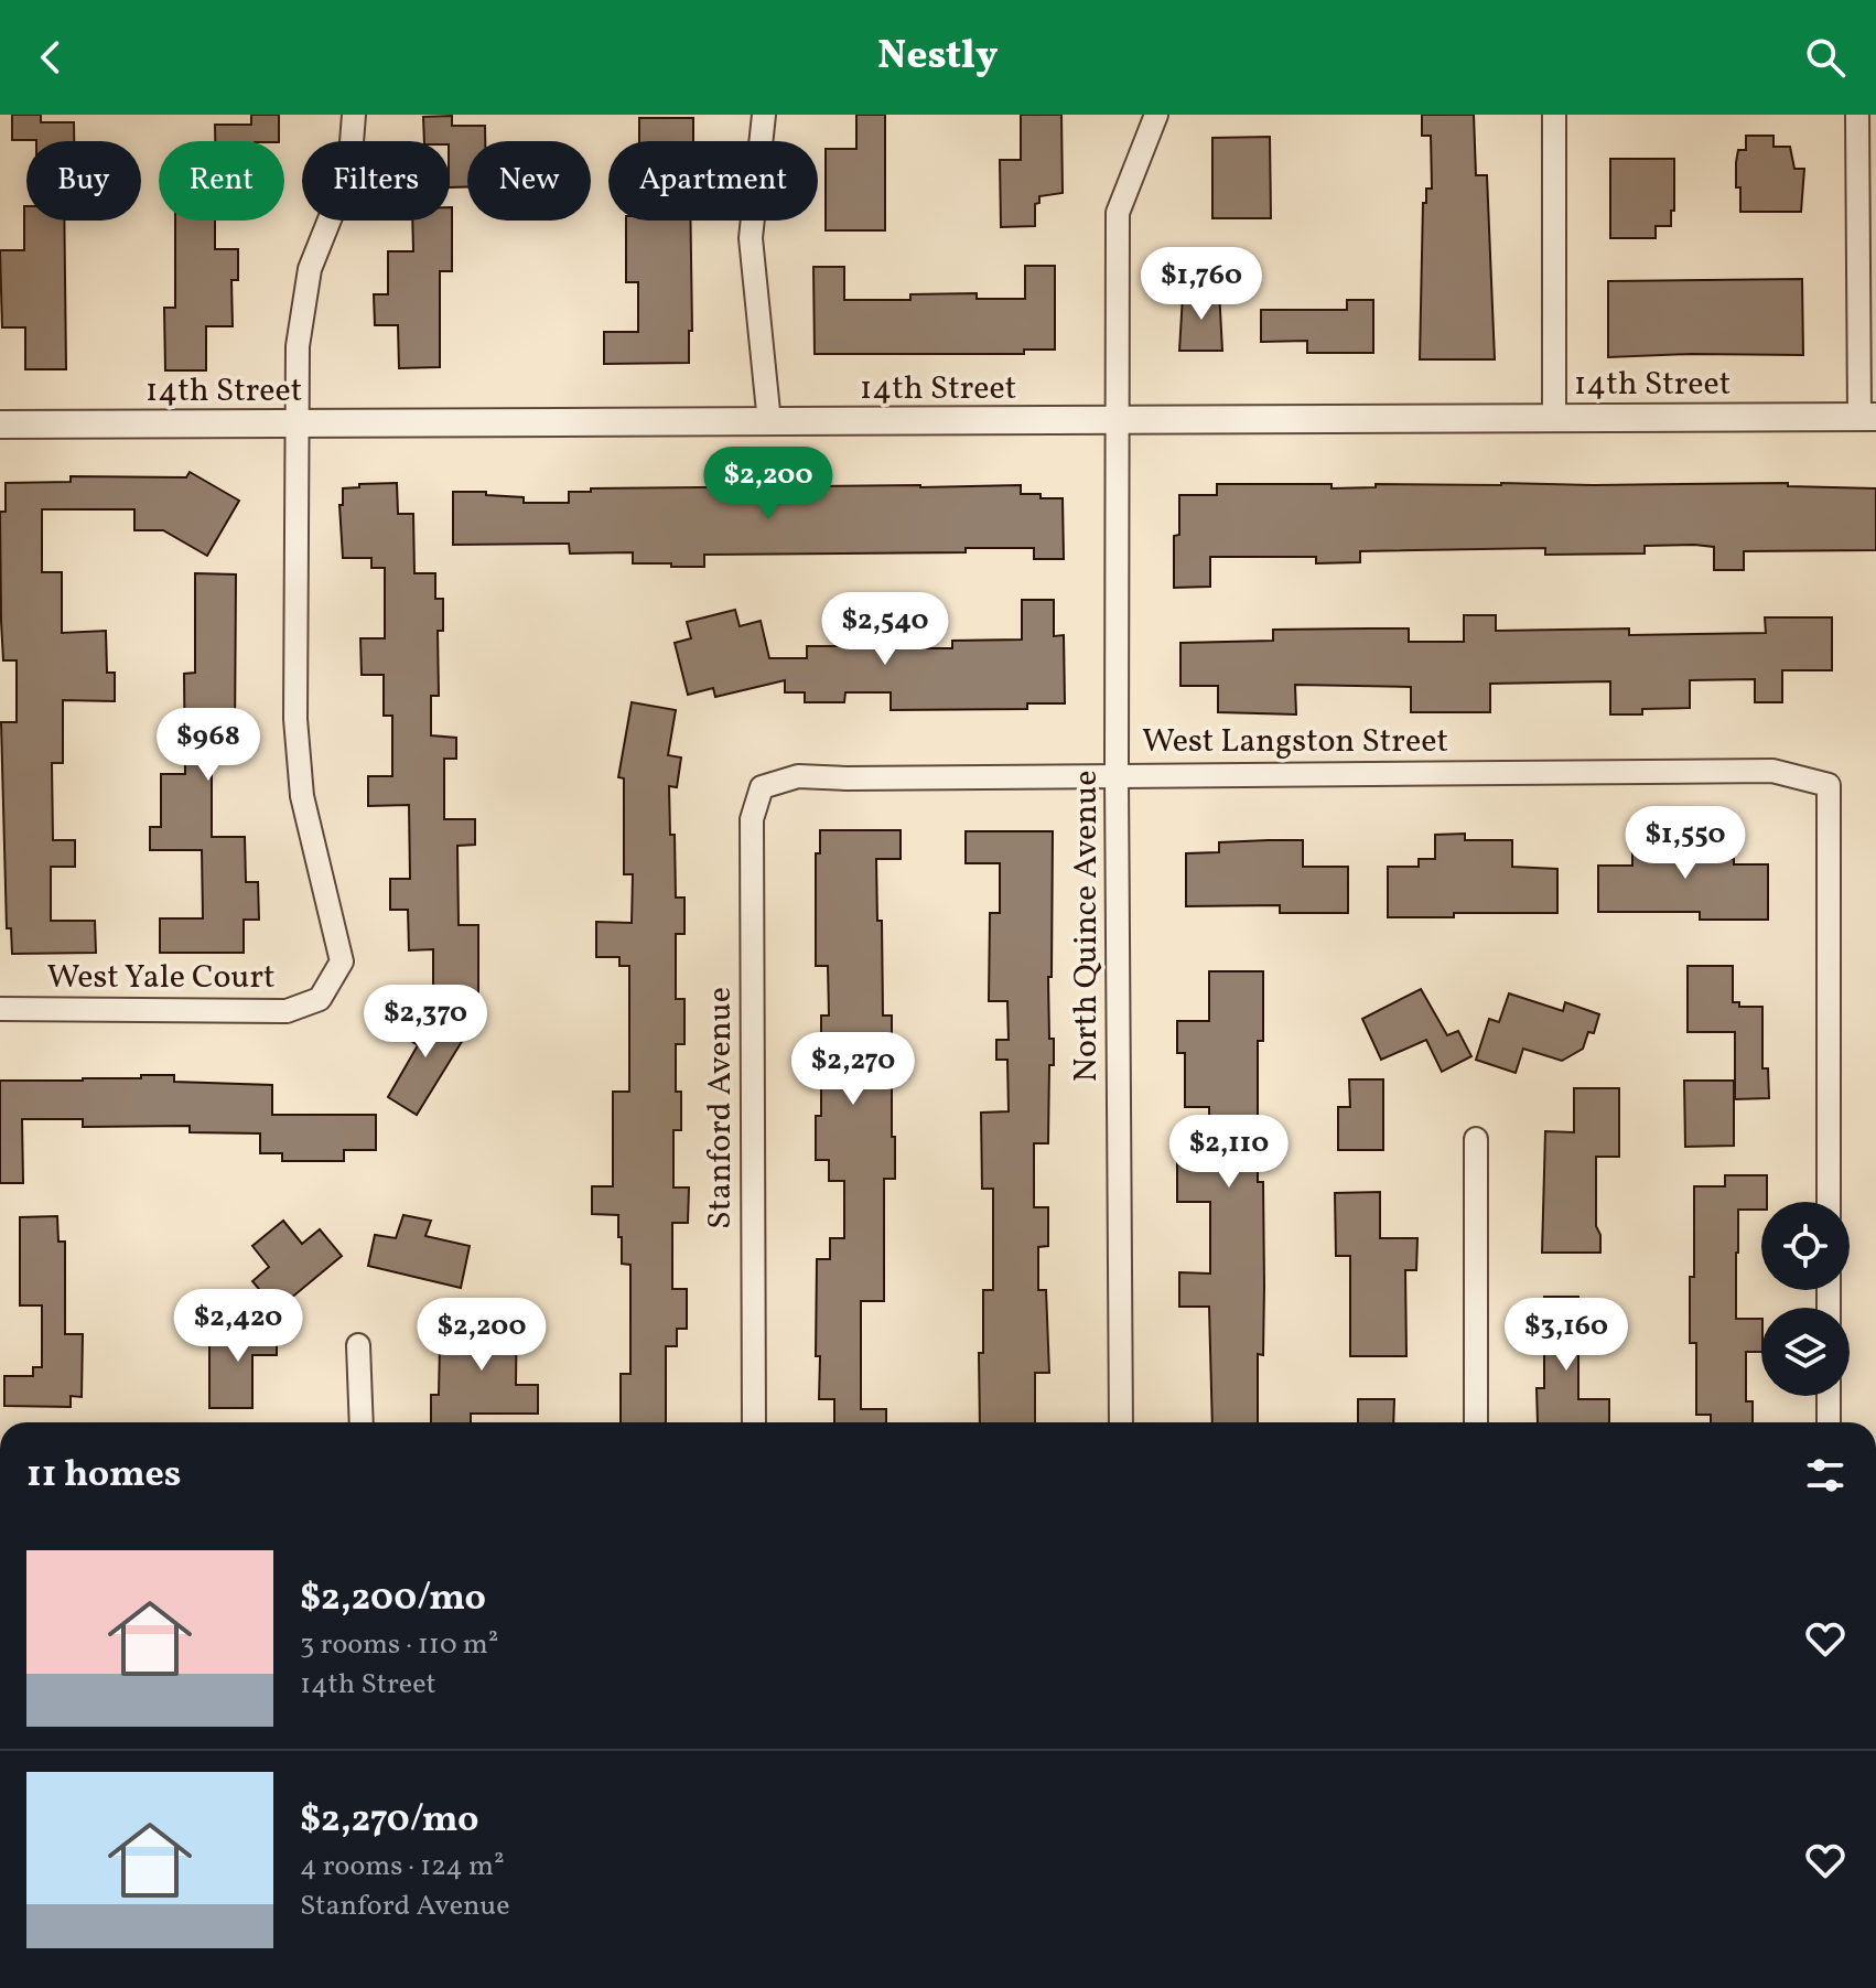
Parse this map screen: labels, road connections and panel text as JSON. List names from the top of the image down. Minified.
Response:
{"streets":{"street":["14th Street","West Langston Street","North Quince Avenue","West Yale Court","Stanford Avenue"]},"crossings":[["14th Street","North Quince Avenue"],["14th Street","West Yale Court"],["West Langston Street","North Quince Avenue"],["West Langston Street","Stanford Avenue"]],"page":{"header":"Nestly","chip":["Buy","Rent","Filters","New","Apartment"],"price":["$1,760","$2,200","$2,540","$968","$1,550","$2,370","$2,270","$2,110","$2,420","$2,200","$3,160"],"heading":"11 homes","list":[{"name":"$2,200/mo","note":"3 rooms · 110 m² · 14th Street"},{"name":"$2,270/mo","note":"4 rooms · 124 m² · Stanford Avenue"}]}}
